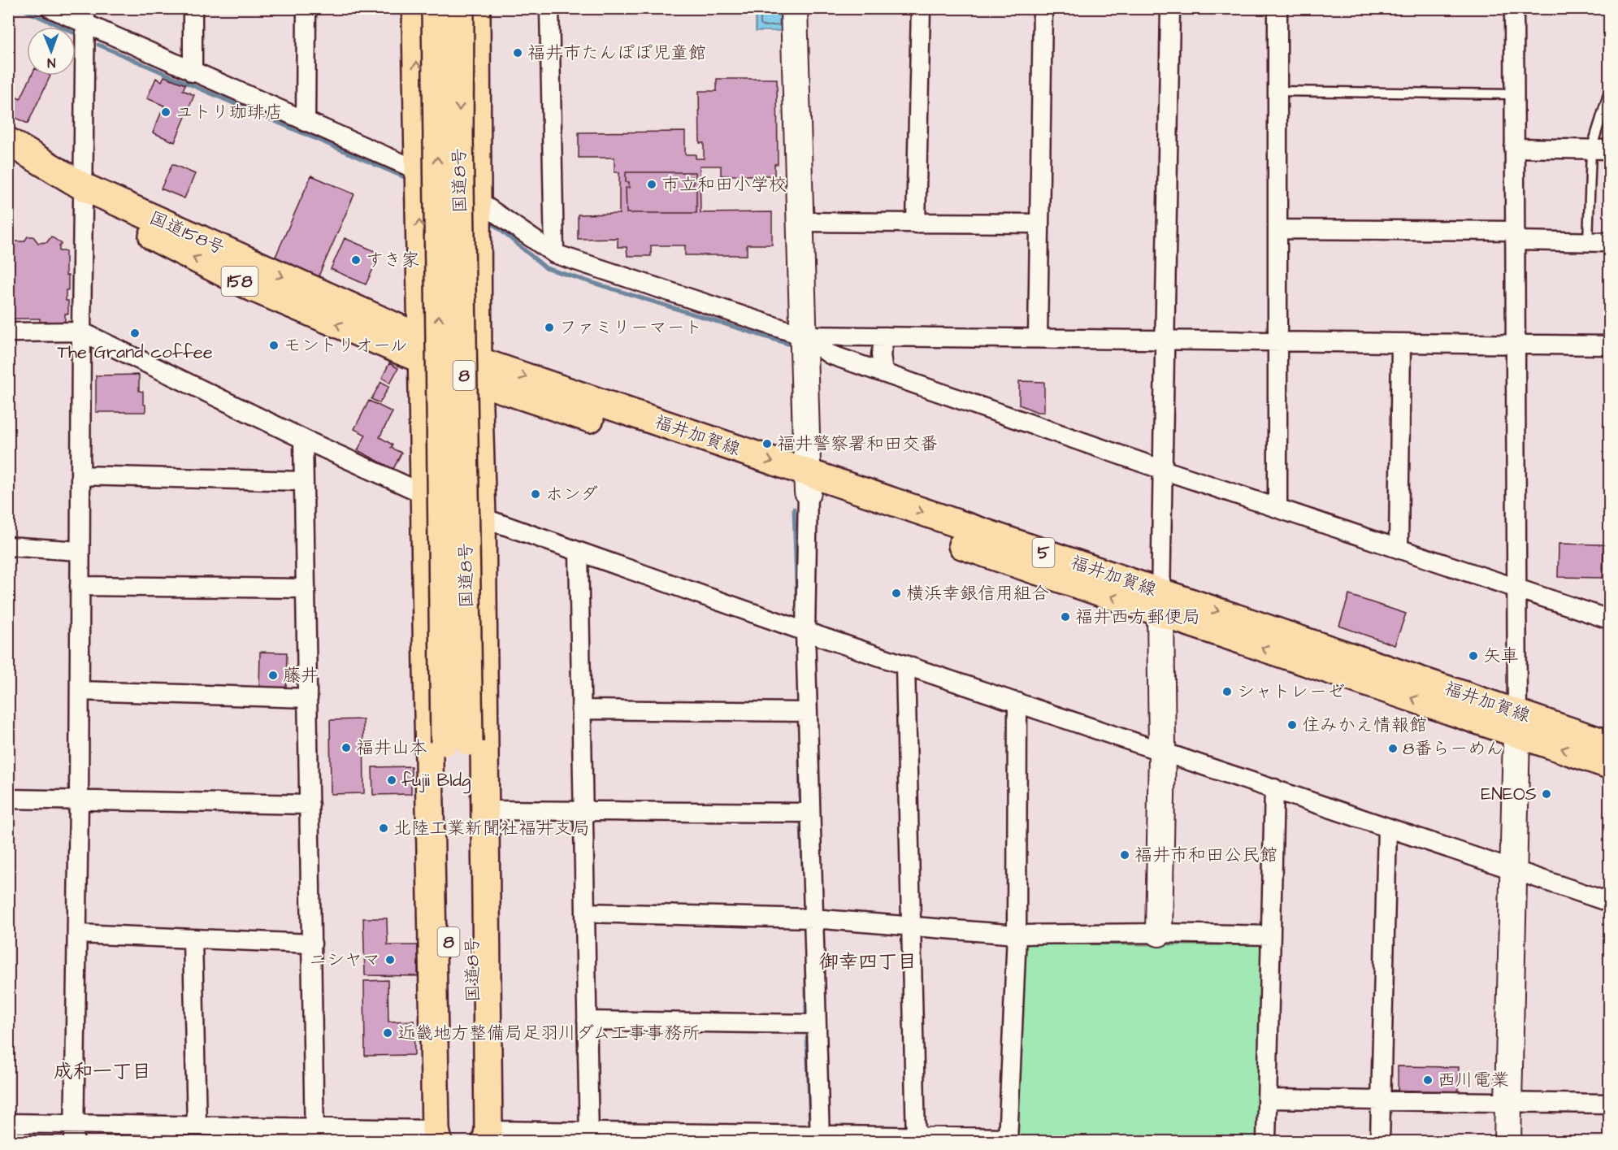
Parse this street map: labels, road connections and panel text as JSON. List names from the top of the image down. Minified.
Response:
{"streets":{"main road":["国道8号","国道158号","158","8","福井加賀線","5"]},"crossings":[["国道158号","福井加賀線"]],"districts":["御幸四丁目","成和一丁目"],"places":["福井市たんぽぽ児童館","ユトリ珈琲店","市立和田小学校","すき家","ファミリーマート","The Grand coffee","モントリオール","福井警察署和田交番","ホンダ","横浜幸銀信用組合","福井西方郵便局","矢車","藤井","シャトレーゼ","住みかえ情報館","福井山本","8番らーめん","fujii Bldg","ENEOS","北陸工業新聞社福井支局","福井市和田公民館","ニシヤマ","近畿地方整備局足羽川ダム工事事務所","西川電業"],"north":"bottom"}
